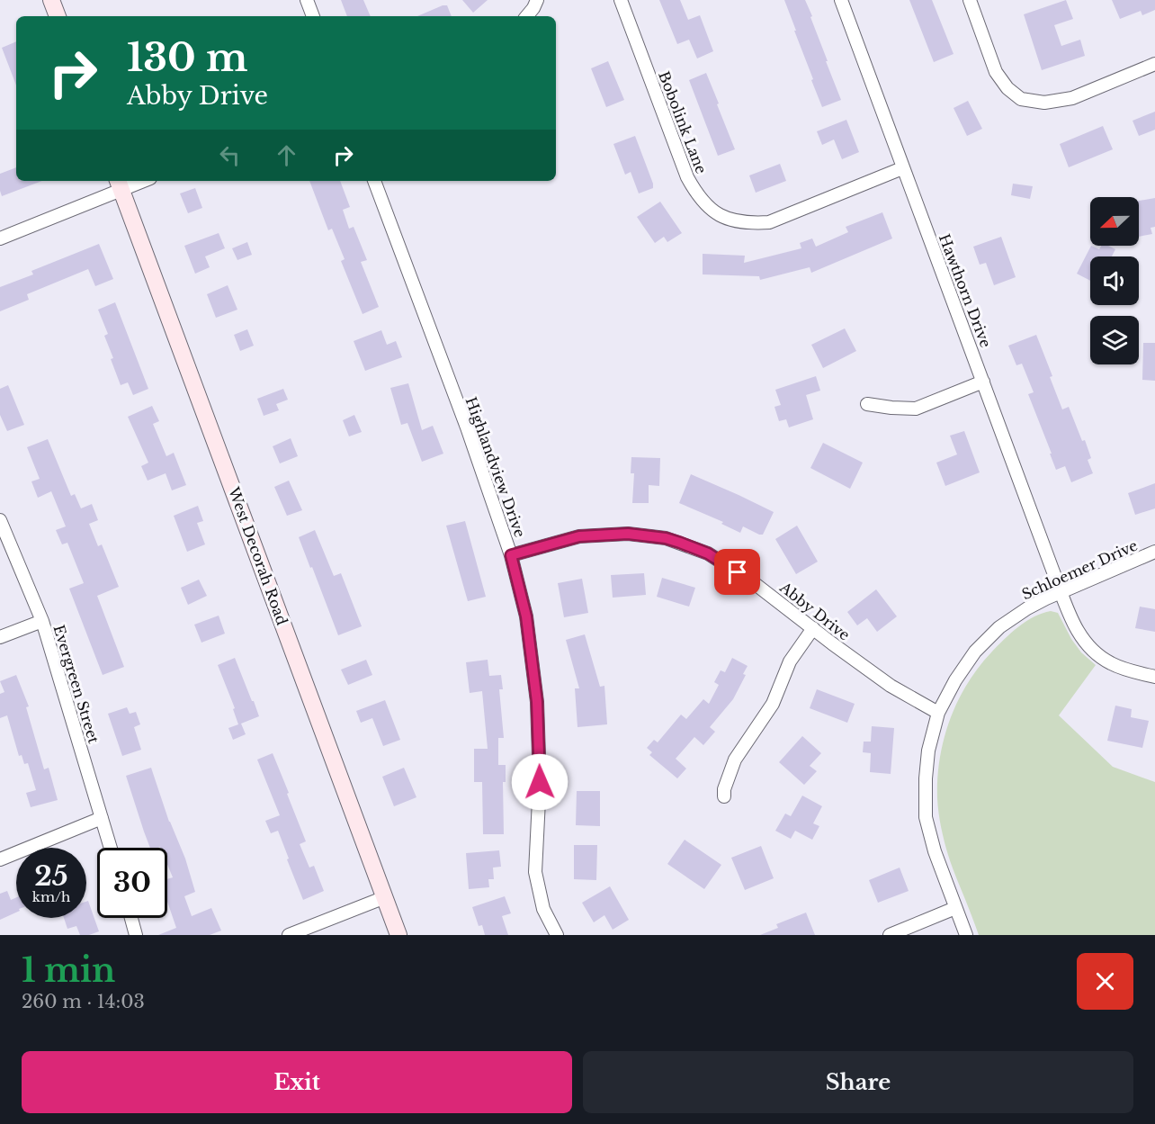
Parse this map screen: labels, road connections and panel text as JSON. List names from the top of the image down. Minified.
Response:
{"streets":{"street":["Bobolink Lane","Hawthorn Drive","Highlandview Drive","West Decorah Road","Schloemer Drive","Abby Drive","Evergreen Street"]},"crossings":[["Bobolink Lane","Hawthorn Drive"],["Hawthorn Drive","Schloemer Drive"],["Highlandview Drive","Abby Drive"],["Schloemer Drive","Abby Drive"]],"north":"left","page":{"turn":["130 m","Abby Drive"],"speed":"25 km/h","limit":"30","heading":["1 min","260 m · 14:03"],"buttons":["Exit","Share"]}}
